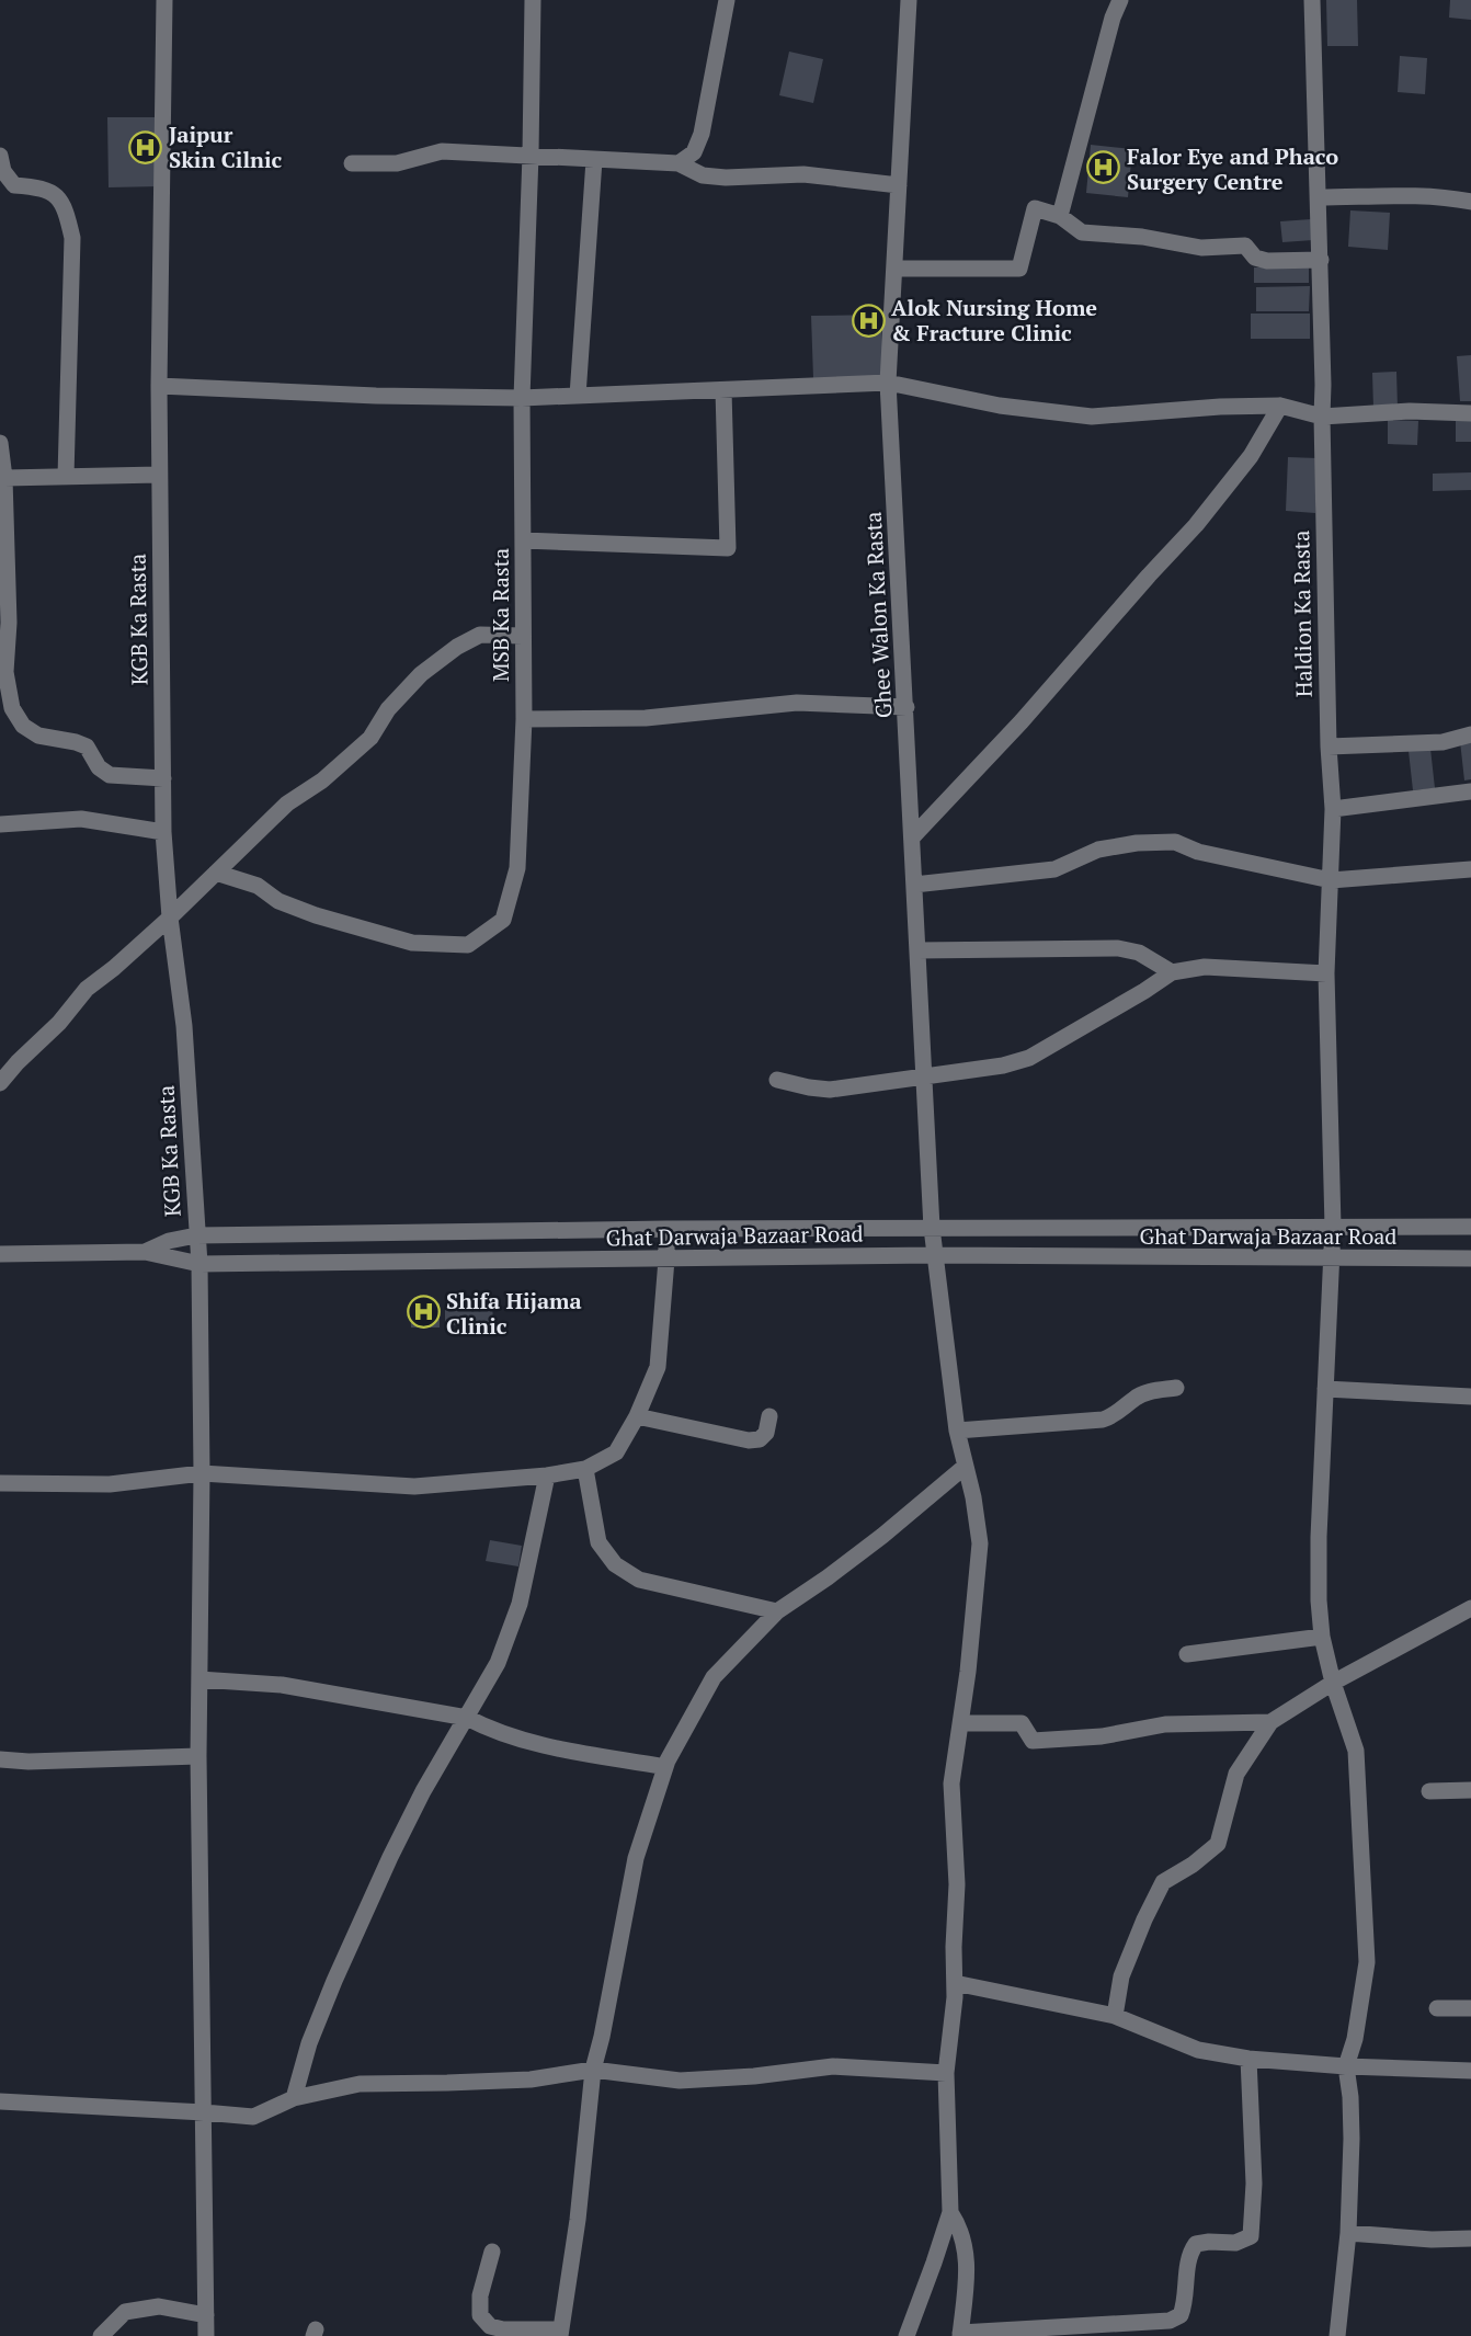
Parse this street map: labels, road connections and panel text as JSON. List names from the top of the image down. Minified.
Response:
{"streets":{"street":["Haldion Ka Rasta","MSB Ka Rasta","Ghee Walon Ka Rasta","KGB Ka Rasta","Ghat Darwaja Bazaar Road"]},"crossings":[["Haldion Ka Rasta","Ghat Darwaja Bazaar Road"],["Ghee Walon Ka Rasta","Ghat Darwaja Bazaar Road"],["KGB Ka Rasta","Ghat Darwaja Bazaar Road"]],"places":{"hospital":["Jaipur Skin Cilnic","Falor Eye and Phaco Surgery Centre","Alok Nursing Home & Fracture Clinic","Shifa Hijama Clinic"]}}
